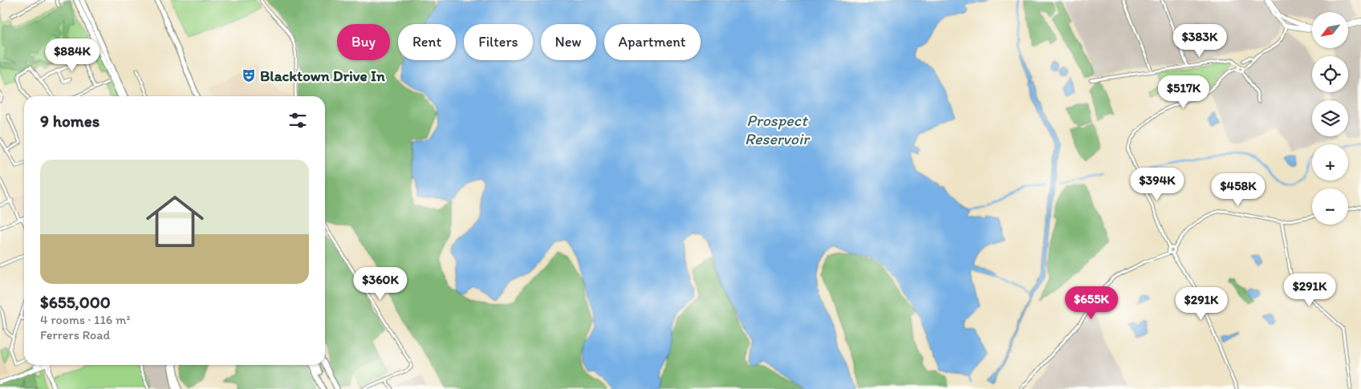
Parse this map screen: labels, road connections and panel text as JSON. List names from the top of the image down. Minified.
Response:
{"water":["Prospect Reservoir"],"places":{"theatre":["Blacktown Drive In"]},"north":"bottom left","page":{"map_buttons":["+","−"],"price":["$383K","$884K","$517K","$394K","$458K","$360K","$291K","$655K","$291K"],"chip":["Buy","Rent","Filters","New","Apartment"],"heading":"9 homes","list":[{"name":"$655,000","note":"4 rooms · 116 m² · Ferrers Road"}]}}
